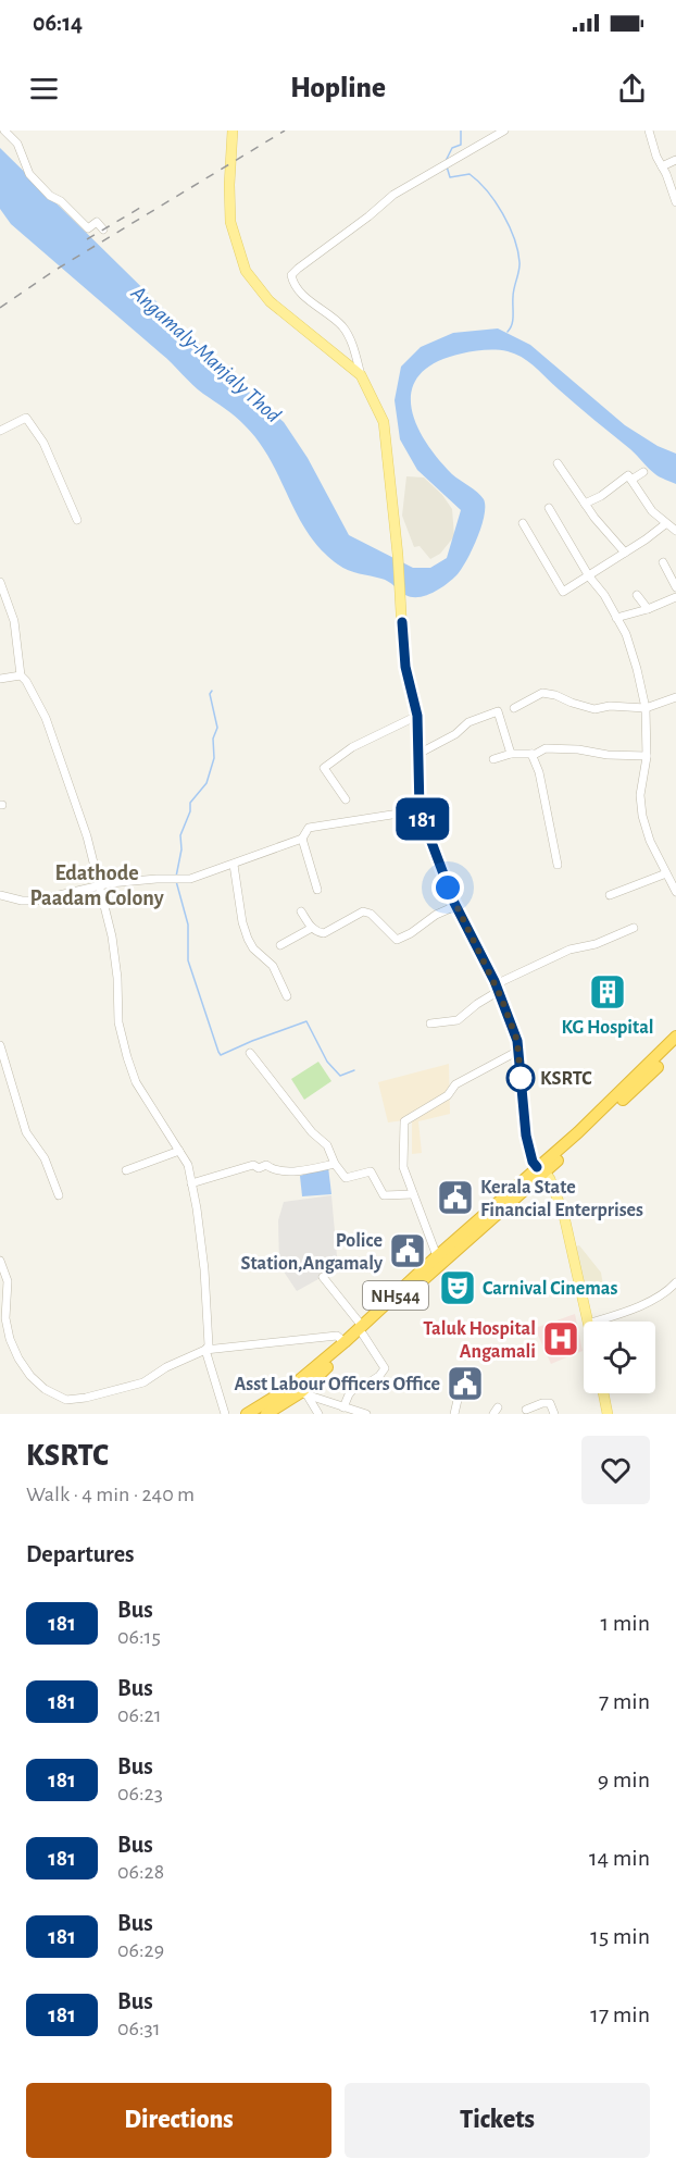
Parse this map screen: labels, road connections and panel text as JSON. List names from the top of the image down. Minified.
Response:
{"streets":{"highway":["NH544"]},"districts":["Edathode Paadam Colony"],"water":["Angamaly-Manjaly Thod"],"places":{"building":["KG Hospital"],"other":["KSRTC"],"public building":["Kerala State Financial Enterprises","Police Station,Angamaly","Asst Labour Officers Office"],"theatre":["Carnival Cinemas"],"hospital":["Taluk Hospital Angamali"]},"lines":["bus line 181"],"page":{"status":"06:14","header":"Hopline","on_map":"181","heading":[["KSRTC","Walk · 4 min · 240 m"],"Departures"],"list":[{"mark":"181","name":"Bus","note":"06:15","value":"1 min"},{"mark":"181","name":"Bus","note":"06:21","value":"7 min"},{"mark":"181","name":"Bus","note":"06:23","value":"9 min"},{"mark":"181","name":"Bus","note":"06:28","value":"14 min"},{"mark":"181","name":"Bus","note":"06:29","value":"15 min"},{"mark":"181","name":"Bus","note":"06:31","value":"17 min"}],"buttons":["Directions","Tickets"]}}
